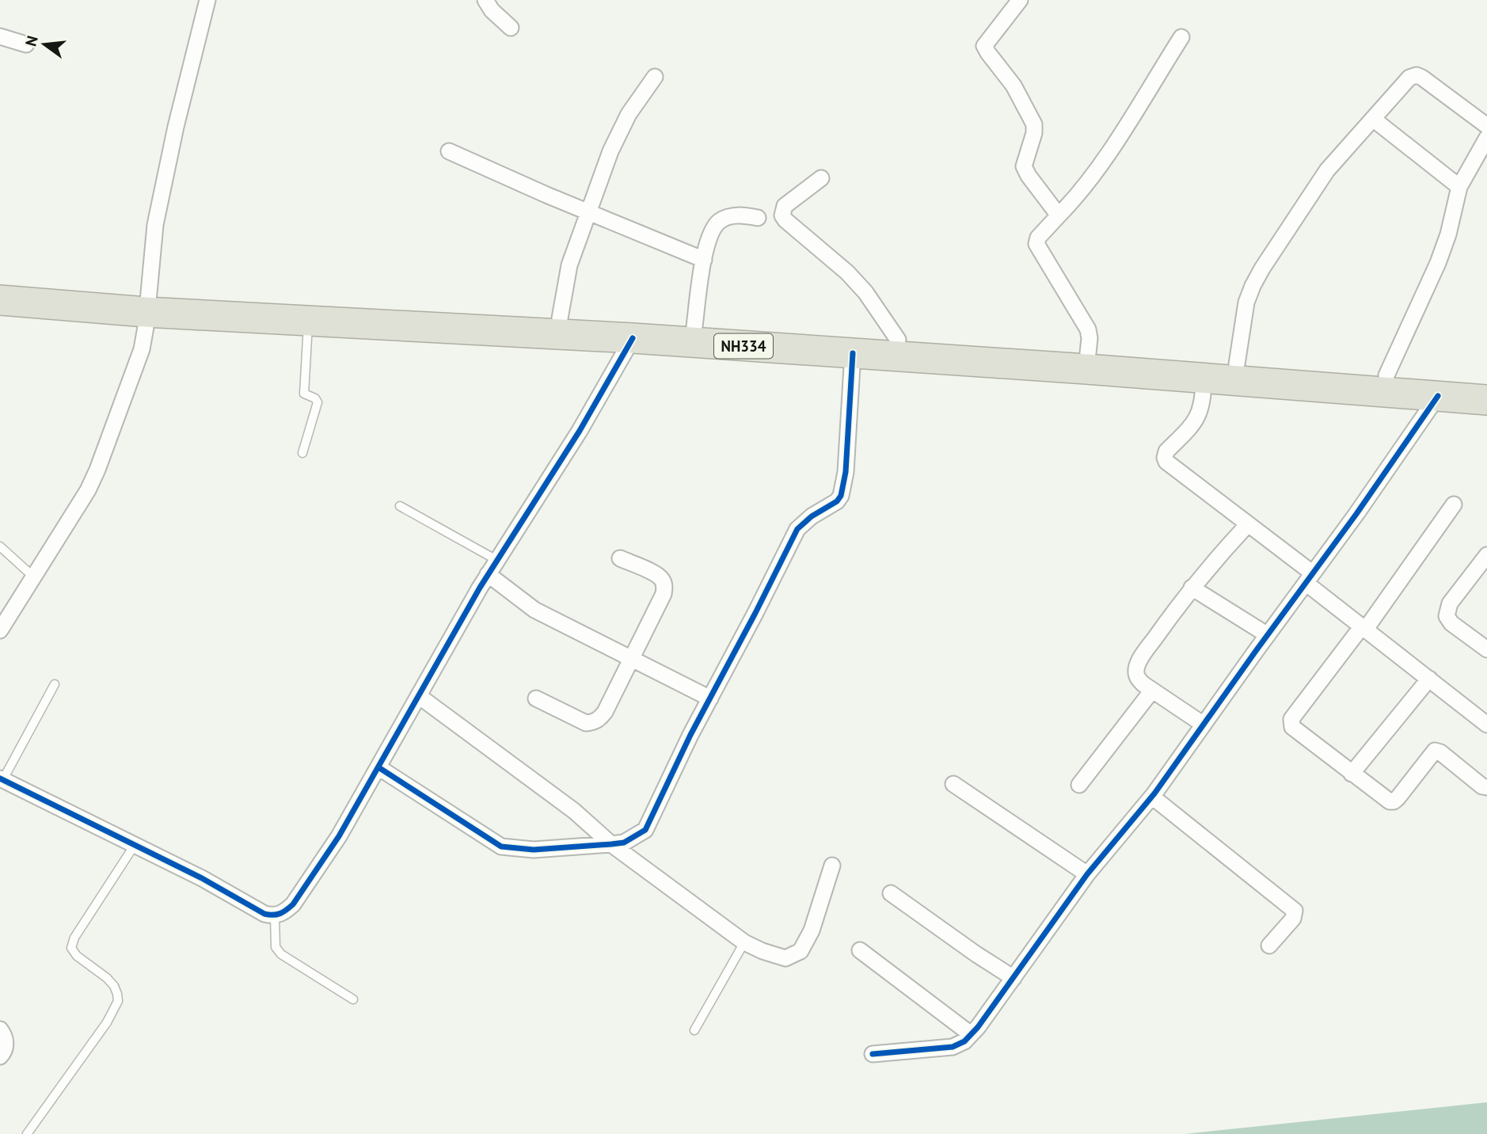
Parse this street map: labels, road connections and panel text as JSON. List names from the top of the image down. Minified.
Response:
{"streets":{"highway":["NH334"]},"north":"left"}
